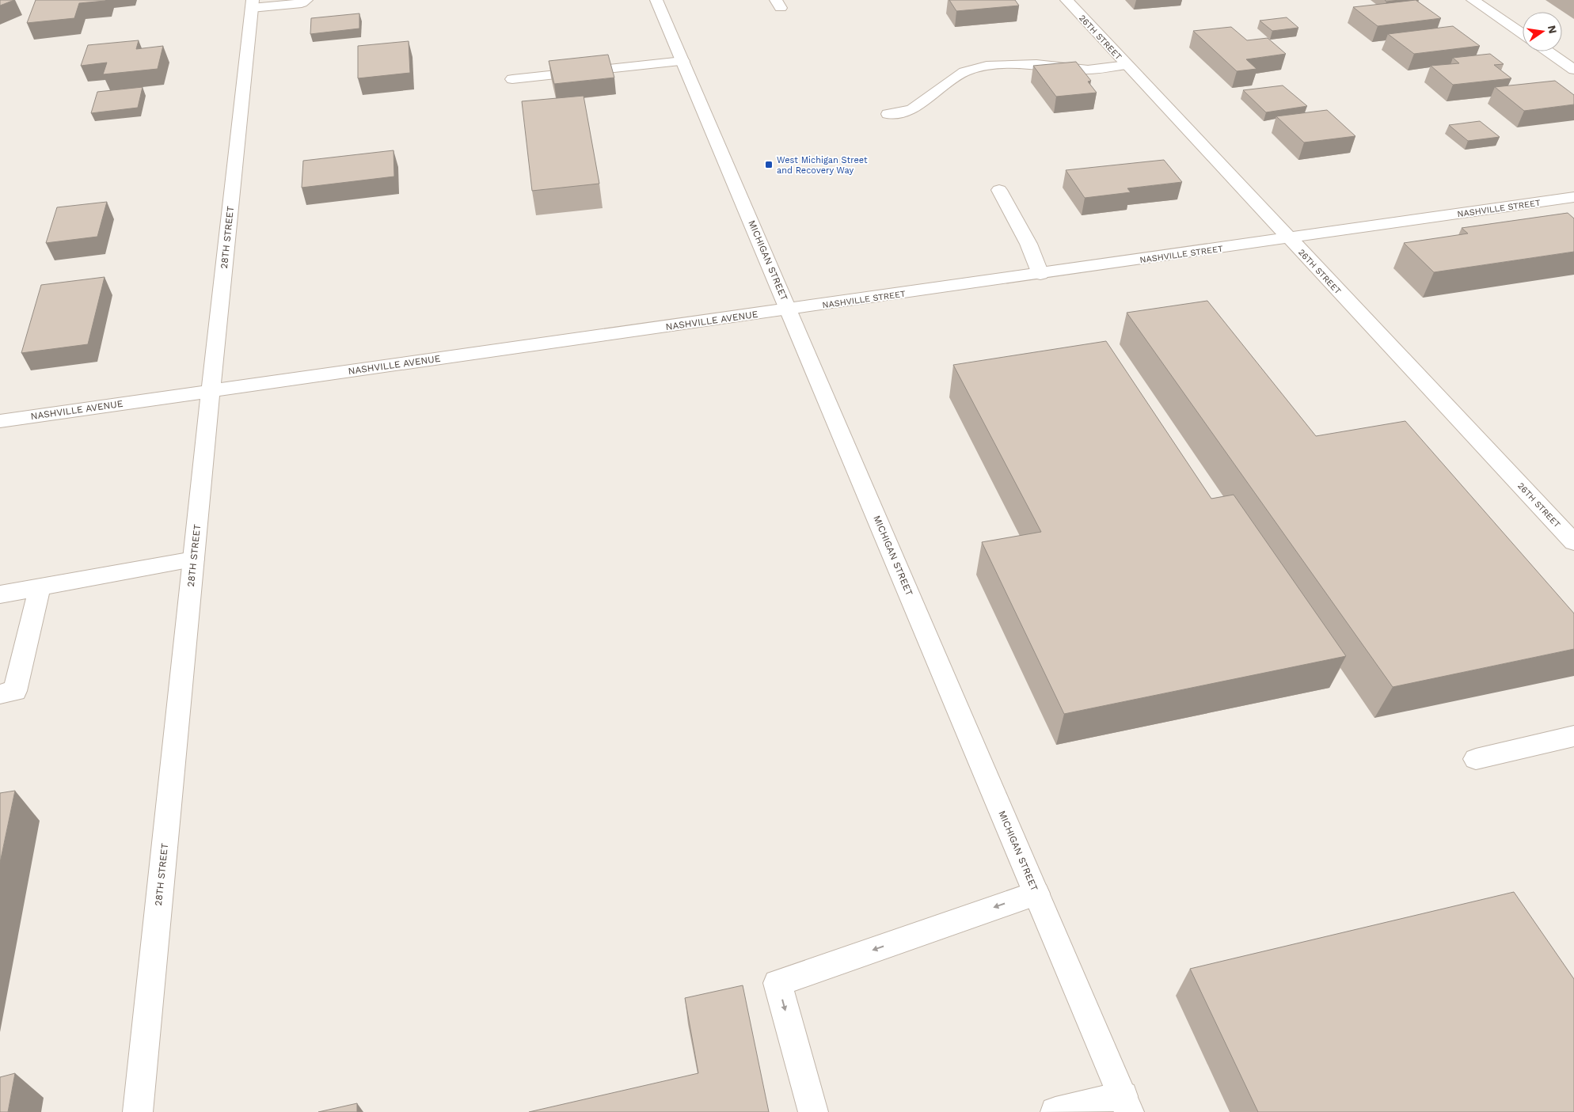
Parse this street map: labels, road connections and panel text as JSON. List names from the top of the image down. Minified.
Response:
{"streets":{"street":["26TH STREET","NASHVILLE STREET","28TH STREET","MICHIGAN STREET","NASHVILLE AVENUE"]},"crossings":[["26TH STREET","NASHVILLE STREET"],["NASHVILLE STREET","MICHIGAN STREET"],["NASHVILLE STREET","NASHVILLE AVENUE"],["28TH STREET","NASHVILLE AVENUE"],["MICHIGAN STREET","NASHVILLE AVENUE"]],"places":{"transit":["West Michigan Street and Recovery Way"]},"north":"right"}
